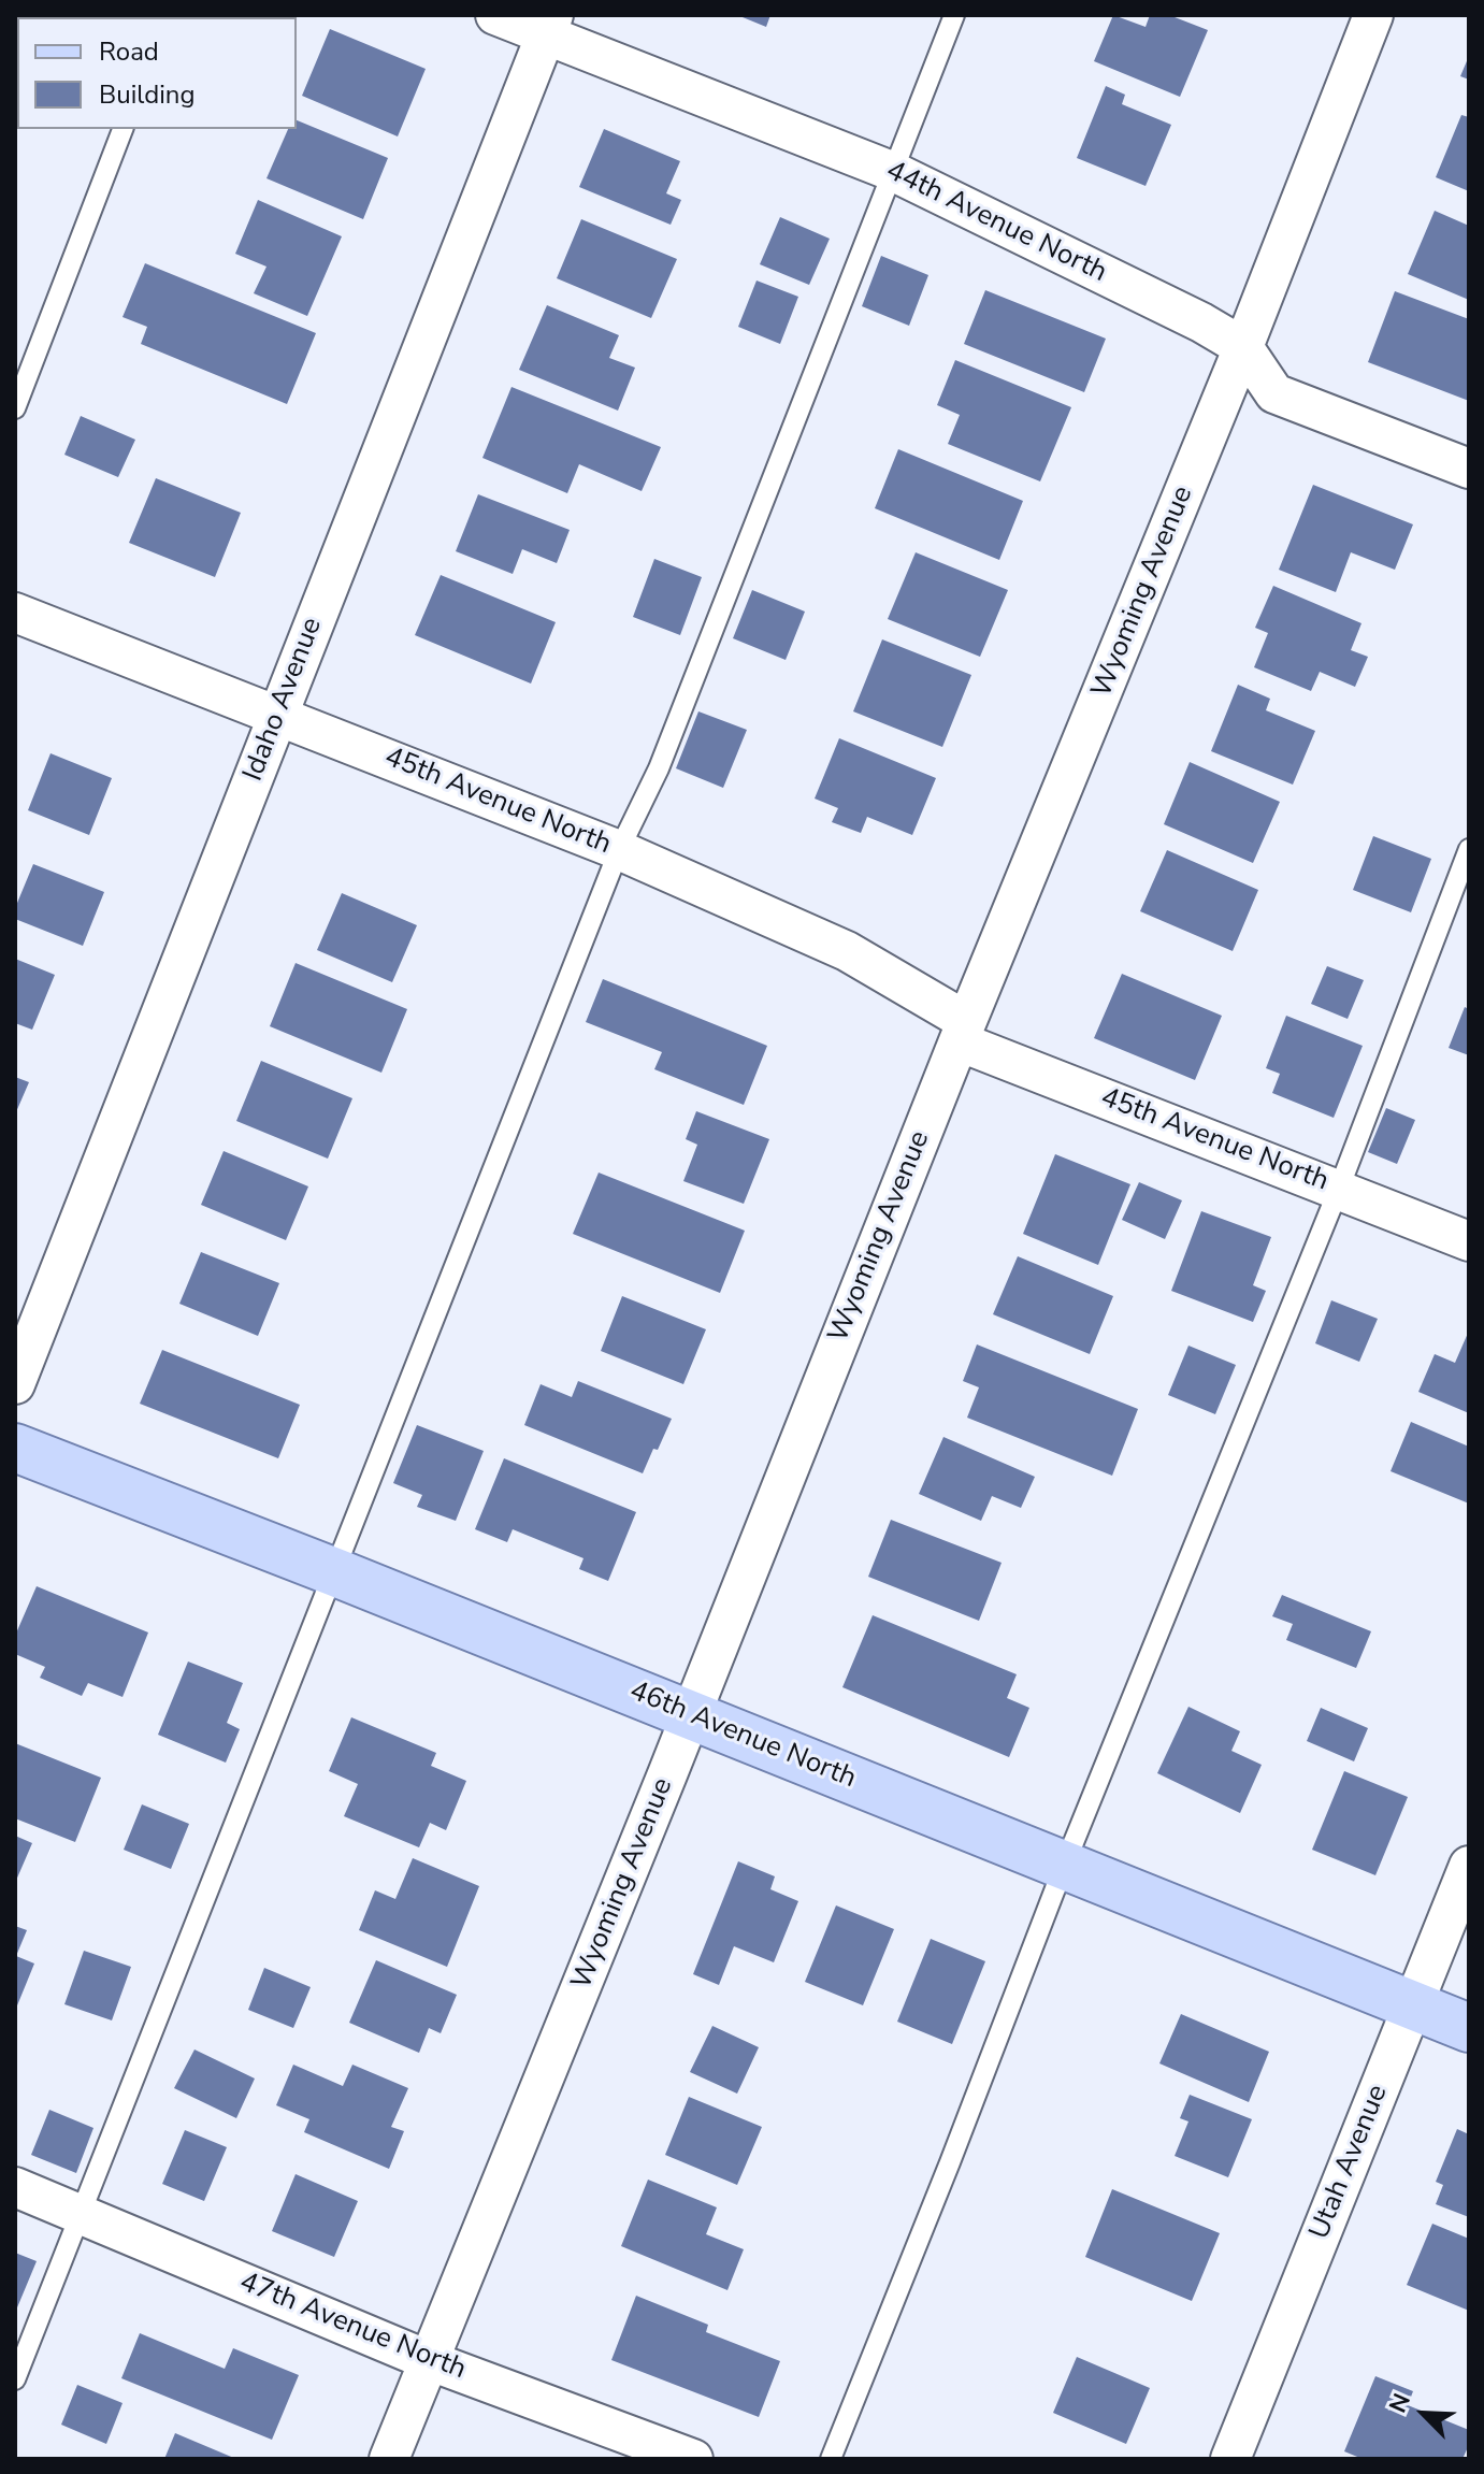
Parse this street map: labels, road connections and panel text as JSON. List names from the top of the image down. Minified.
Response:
{"streets":{"main road":["46th Avenue North"],"street":["44th Avenue North","Wyoming Avenue","Idaho Avenue","45th Avenue North","Utah Avenue","47th Avenue North"]},"crossings":[["44th Avenue North","Wyoming Avenue"],["44th Avenue North","Idaho Avenue"],["Wyoming Avenue","45th Avenue North"],["Wyoming Avenue","46th Avenue North"],["Wyoming Avenue","47th Avenue North"],["Idaho Avenue","45th Avenue North"],["46th Avenue North","Utah Avenue"]],"legend":["Road","Building"],"north":"top left"}
